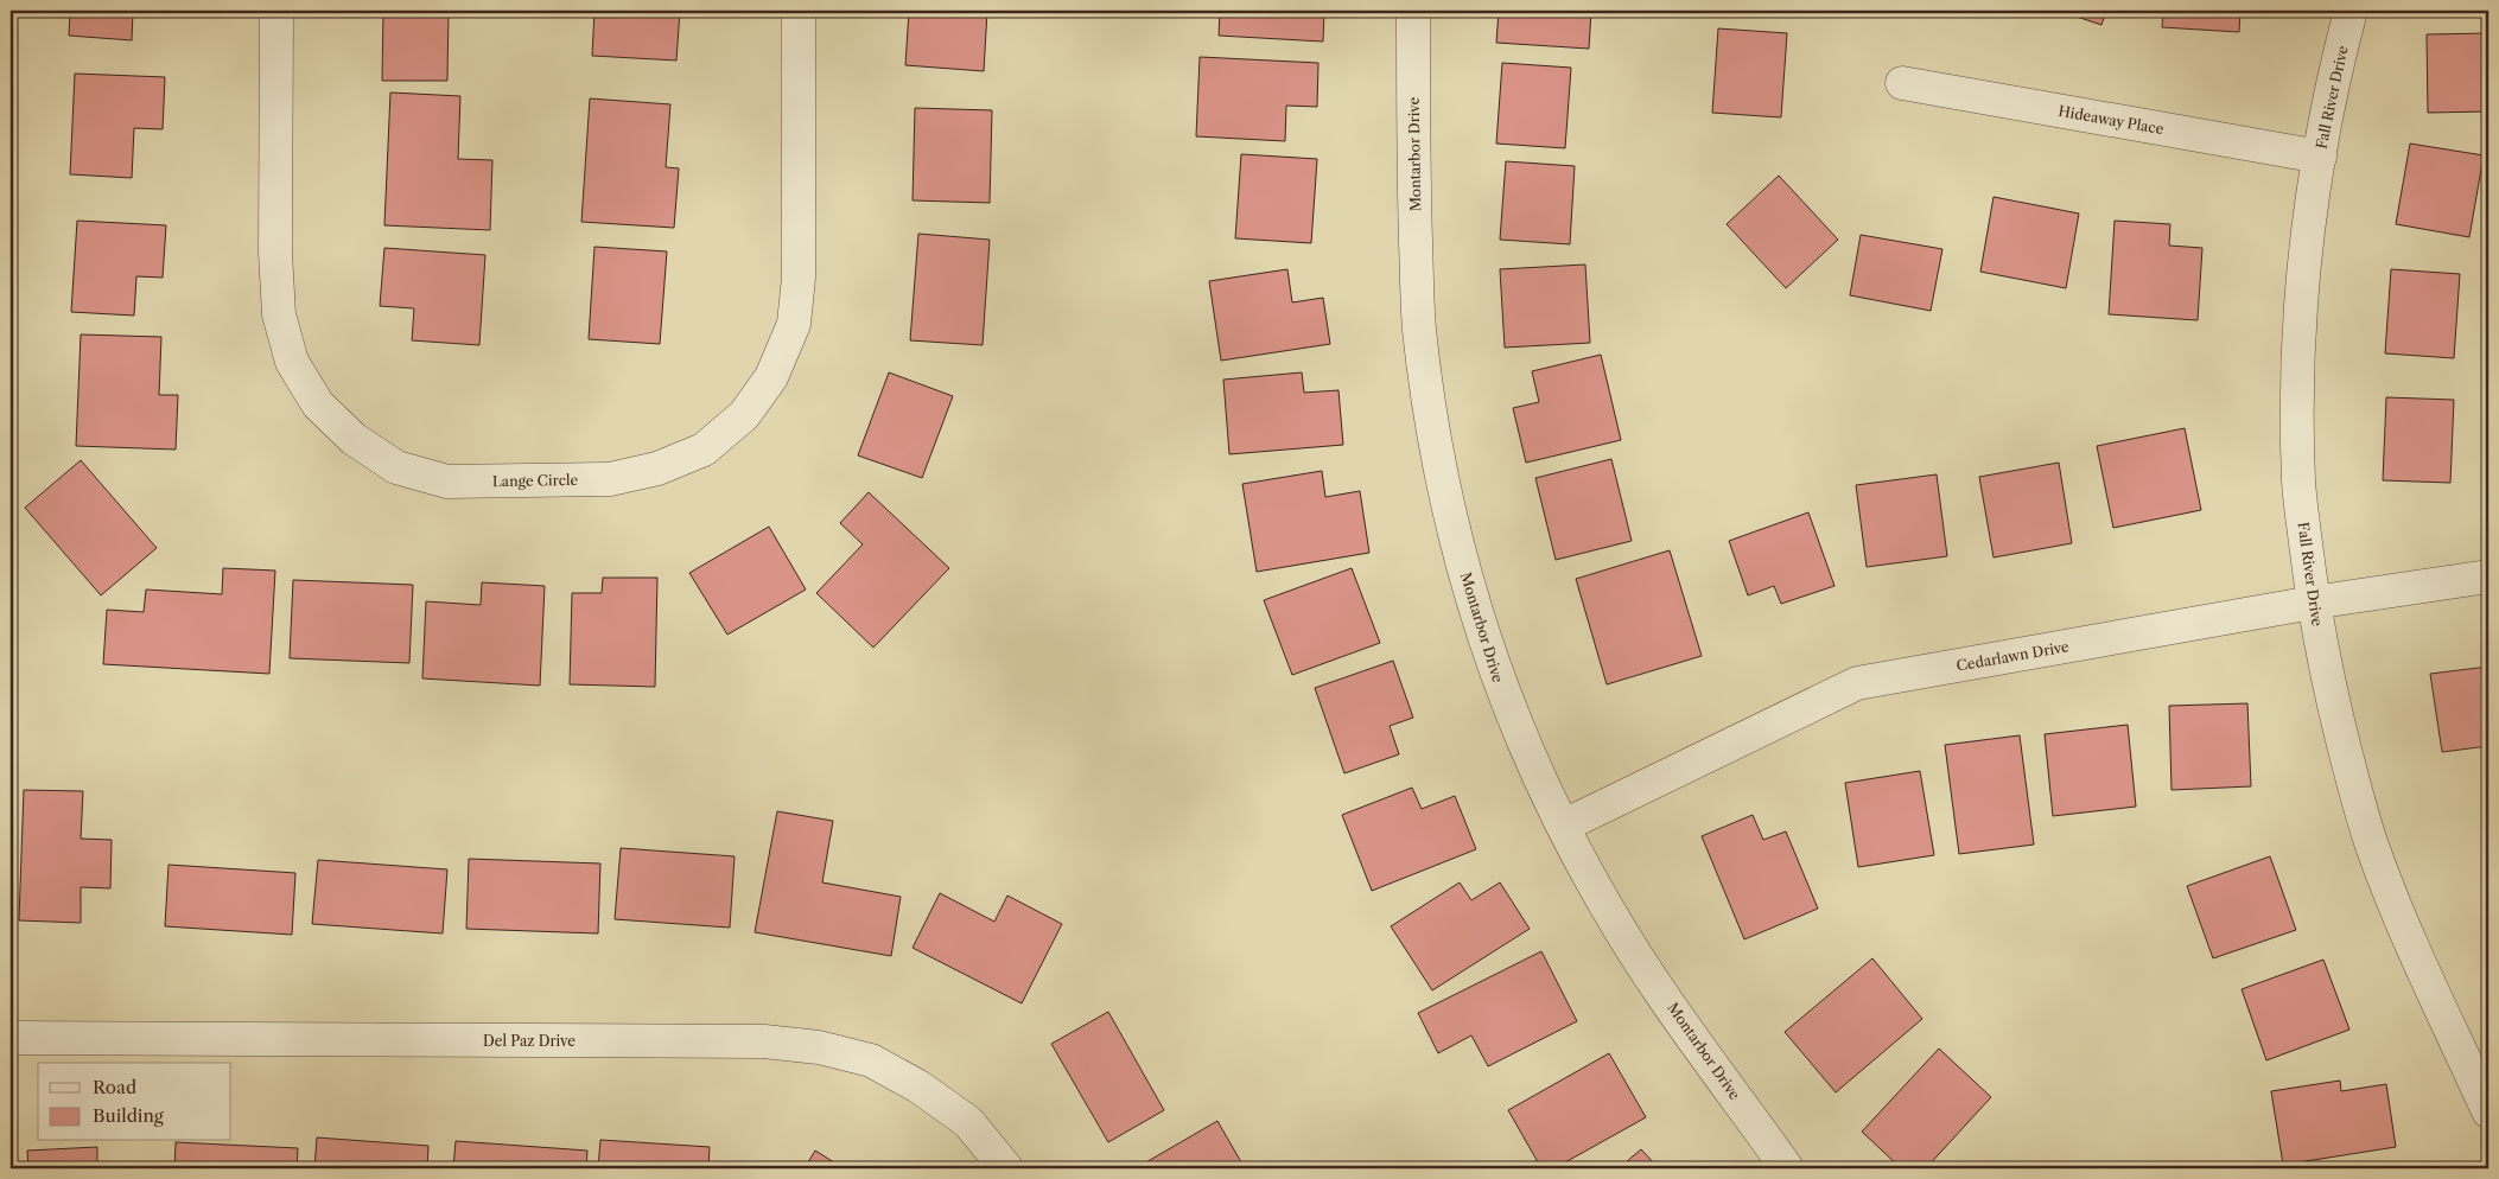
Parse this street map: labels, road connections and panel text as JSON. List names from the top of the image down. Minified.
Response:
{"streets":{"street":["Fall River Drive","Hideaway Place","Montarbor Drive","Lange Circle","Cedarlawn Drive","Del Paz Drive"]},"crossings":[["Fall River Drive","Hideaway Place"],["Fall River Drive","Cedarlawn Drive"],["Montarbor Drive","Cedarlawn Drive"]],"legend":["Road","Building"]}
